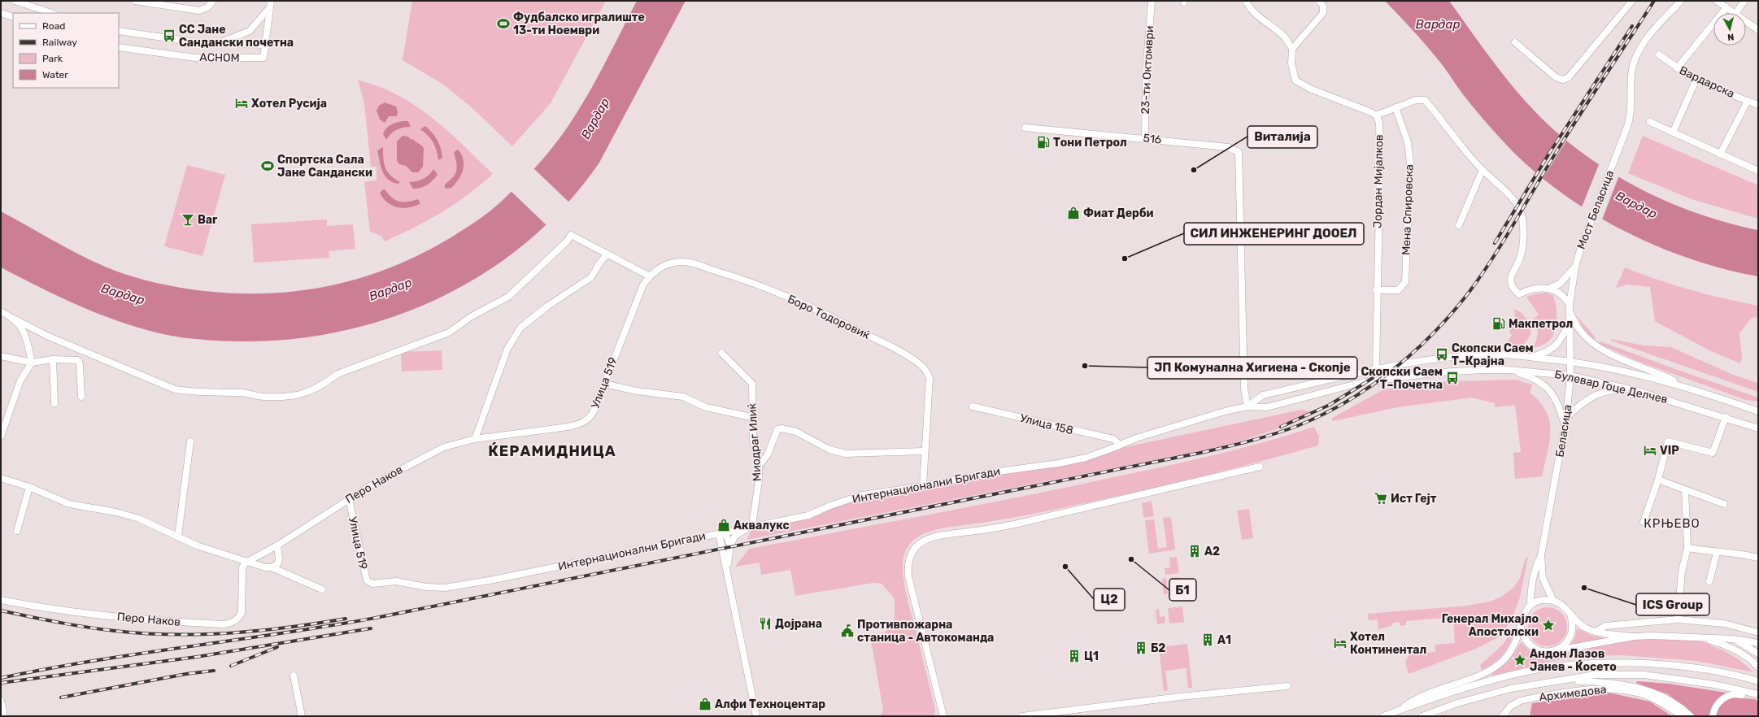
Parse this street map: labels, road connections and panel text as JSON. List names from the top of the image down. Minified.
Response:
{"streets":{"street":["АСНОМ","23-ти Октомври","Вардарска","516","Јордан Мијалков","Мена Спировска","Мост Беласица","Боро Тодоровиќ","Улица 519","Булевар Гоце Делчев","Улица 158","Беласица","Миодраг Илиќ","Перо Наков","Интернационални Бригади","Архимедова"]},"crossings":[["23-ти Октомври","516"],["516","Булевар Гоце Делчев"],["516","Интернационални Бригади"],["Јордан Мијалков","Мена Спировска"],["Јордан Мијалков","Булевар Гоце Делчев"],["Мост Беласица","Беласица"],["Боро Тодоровиќ","Улица 519"],["Боро Тодоровиќ","Интернационални Бригади"],["Улица 519","Перо Наков"],["Улица 519","Интернационални Бригади"],["Булевар Гоце Делчев","Беласица"],["Булевар Гоце Делчев","Интернационални Бригади"],["Улица 158","Интернационални Бригади"],["Миодраг Илиќ","Интернационални Бригади"]],"districts":["ЌЕРАМИДНИЦА","КРЊЕВО"],"water":["Вардар"],"places":{"sports":["Фудбалско игралиште 13-ти Ноември","Спортска Сала Јане Сандански"],"bus stop":["СС Јане Сандански почетна","Скопски Саем Т–Крајна","Скопски Саем Т–Почетна"],"hotel":["Хотел Русија","VIP","Хотел Континентал"],"fuel station":["Тони Петрол","Макпетрол"],"other":["Виталија","СИЛ ИНЖЕНЕРИНГ ДООЕЛ","ЈП Комунална Хигиена - Скопје","Б1","Ц2","ICS Group"],"shop":["Фиат Дерби","Аквалукс","Алфи Техноцентар"],"bar":["Bar"],"supermarket":["Ист Гејт"],"building":["А2","А1","Б2","Ц1"],"restaurant":["Дојрана"],"place":["Генерал Михајло Апостолски","Андон Лазов Јанев - Ќосето"],"public building":["Противпожарна станица - Автокоманда"]},"legend":["Road","Railway","Park","Water"],"north":"bottom"}
